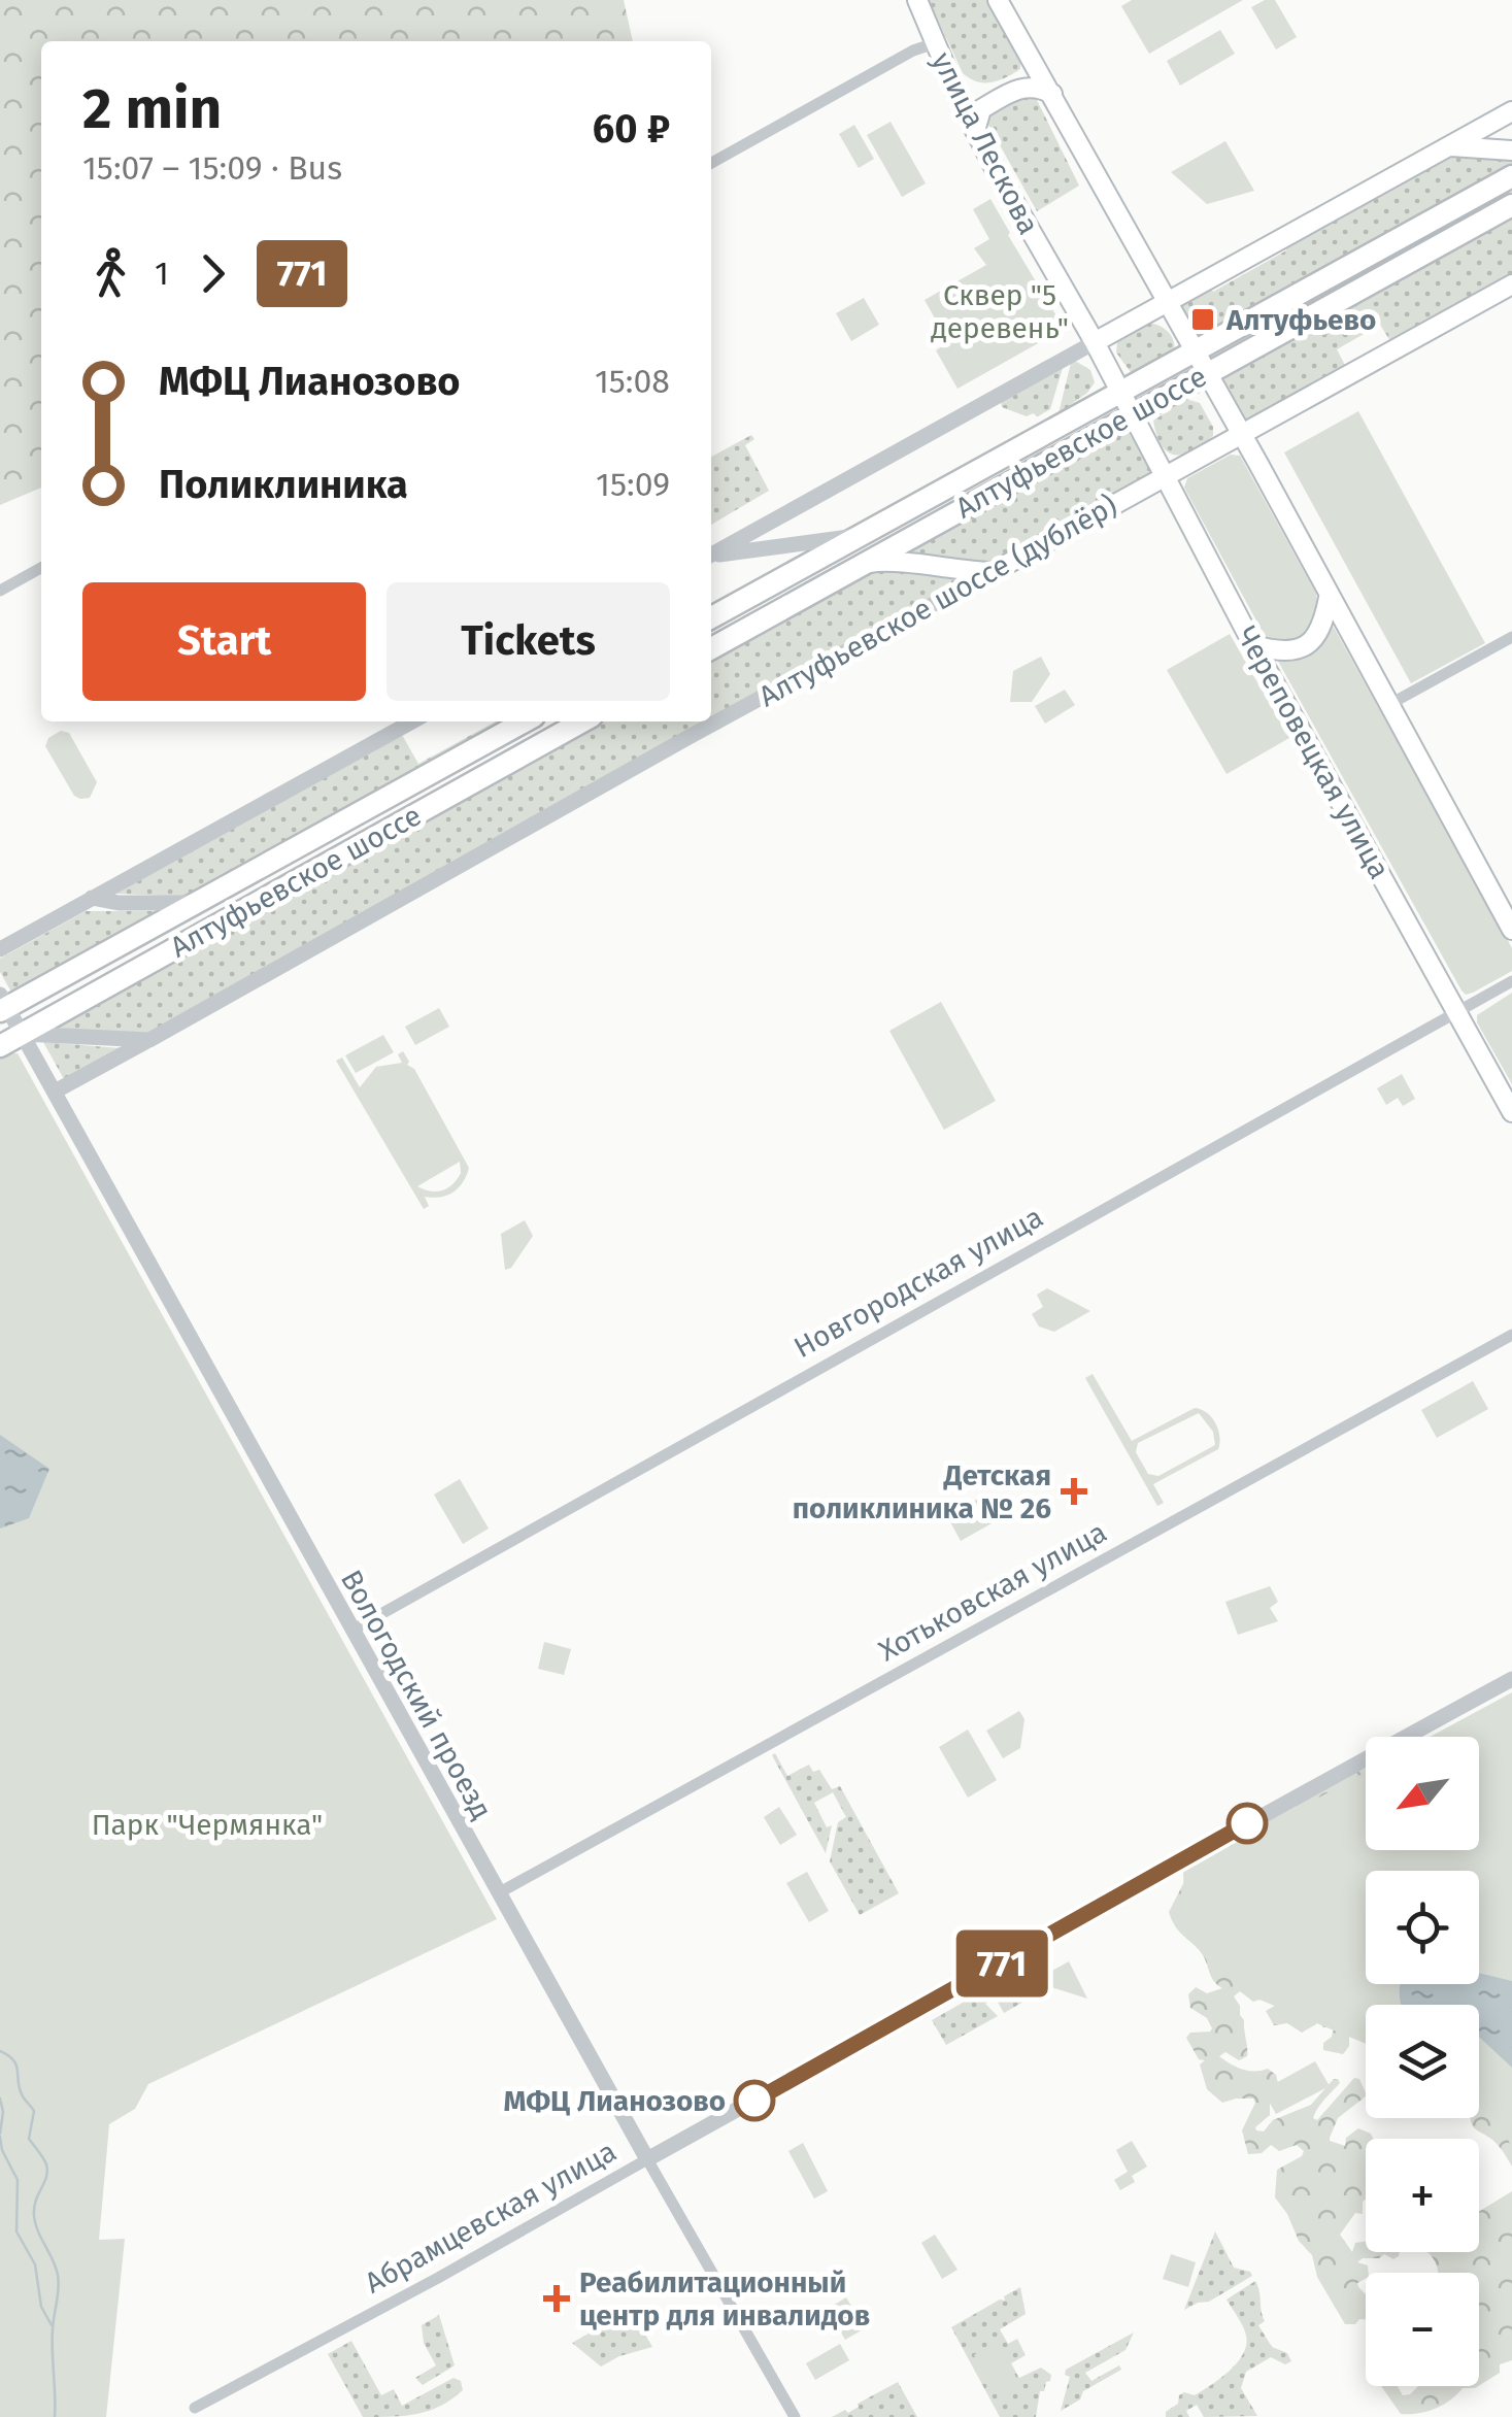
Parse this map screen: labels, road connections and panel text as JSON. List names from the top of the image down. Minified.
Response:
{"streets":{"main road":["улица Лескова","Алтуфьевское шоссе","Алтуфьевское шоссе (дублёр)","Череповецкая улица"],"street":["Новгородская улица","Хотьковская улица","Вологодский проезд","Абрамцевская улица"]},"crossings":[["улица Лескова","Алтуфьевское шоссе"],["улица Лескова","Череповецкая улица"],["Алтуфьевское шоссе","Череповецкая улица"],["Алтуфьевское шоссе","Вологодский проезд"],["Алтуфьевское шоссе (дублёр)","Череповецкая улица"],["Алтуфьевское шоссе (дублёр)","Вологодский проезд"],["Череповецкая улица","Новгородская улица"],["Новгородская улица","Вологодский проезд"],["Хотьковская улица","Вологодский проезд"],["Вологодский проезд","Абрамцевская улица"]],"parks":["Сквер \"5 деревень\"","Парк \"Чермянка\""],"places":{"transit":["Алтуфьево"],"health":["Детская поликлиника № 26","Реабилитационный центр для инвалидов"],"other":["МФЦ Лианозово"]},"lines":["bus line 771"],"north":"bottom left","page":{"on_map":"771","heading":["2 min","15:07 – 15:09 · Bus","60 ₽"],"legs":["1","771"],"list":[{"name":"МФЦ Лианозово","value":"15:08"},{"name":"Поликлиника","value":"15:09"}],"buttons":["Start","Tickets"],"map_buttons":["+","−"]}}
